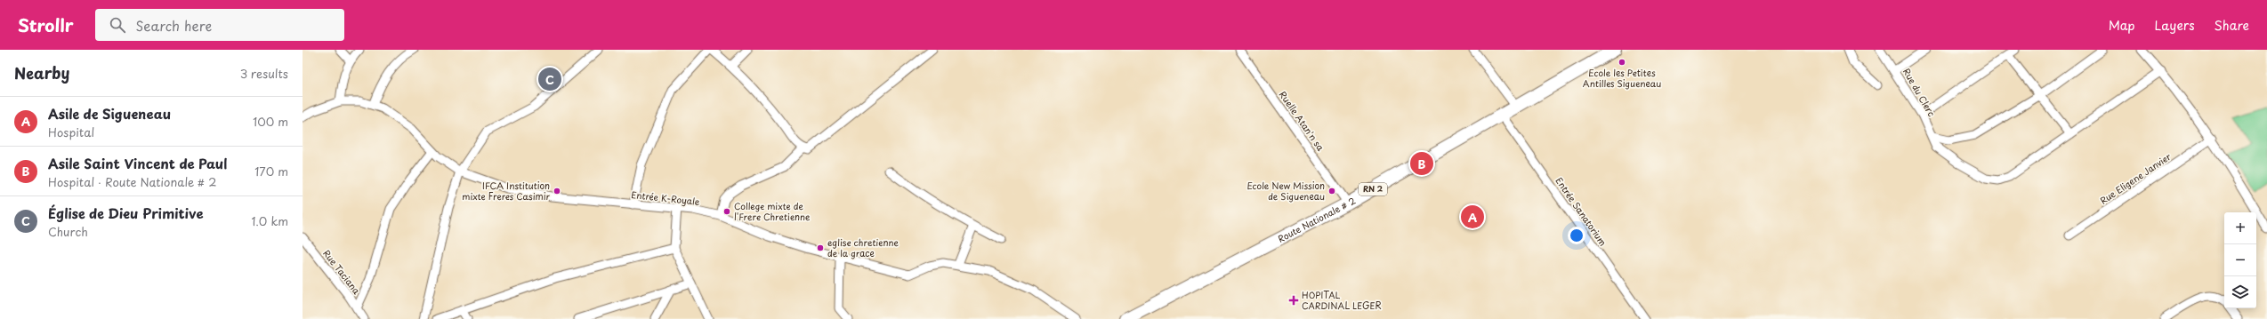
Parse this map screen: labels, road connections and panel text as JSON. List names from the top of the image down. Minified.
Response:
{"streets":{"main road":["RN 2","Route Nationale # 2"],"street":["Rue du Clerc","Ruelle Atan'n sa","Rue Eligene Janvier","Entrée K-Royale","Entrée Sanatorium","Rue Taciana"]},"crossings":[["Ruelle Atan'n sa","Route Nationale # 2"],["Entrée Sanatorium","Route Nationale # 2"]],"places":{"other":["Ecole les Petites Antilles Sigueneau","IFCA Institution mixte Freres Casimir","Ecole New Mission de Sigueneau","College mixte de l'Frere Chretienne","eglise chretienne de la grace"],"health":["HOPITAL CARDINAL LEGER"]},"page":{"header":"Strollr","search":"Search here","nav":["Map","Layers","Share"],"heading":["Nearby","3 results"],"pins":["C","B","A"],"list":[{"mark":"A","name":"Asile de Sigueneau","note":"Hospital","value":"100 m"},{"mark":"B","name":"Asile Saint Vincent de Paul","note":"Hospital · Route Nationale # 2","value":"170 m"},{"mark":"C","name":"Église de Dieu Primitive","note":"Church","value":"1.0 km"}],"map_buttons":["+","−"]}}
